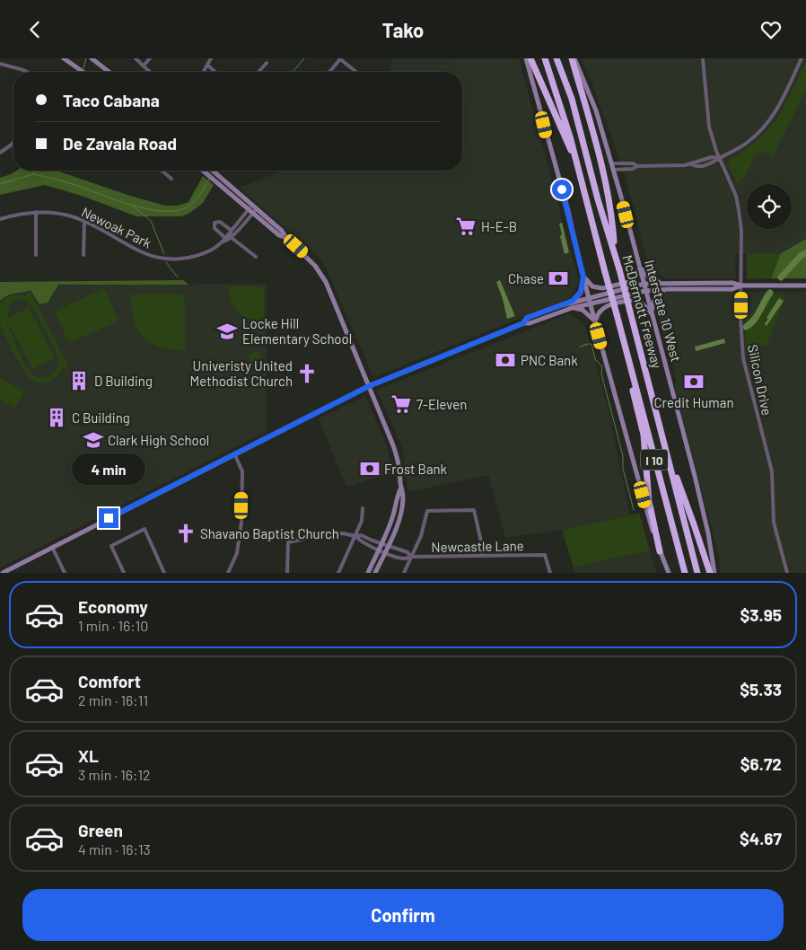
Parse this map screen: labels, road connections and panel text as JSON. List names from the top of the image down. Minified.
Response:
{"streets":{"highway":["McDermott Freeway","I 10"],"main road":["Interstate 10 West"],"street":["Newoak Park","Silicon Drive","Newcastle Lane"]},"places":{"supermarket":["H-E-B","7-Eleven"],"bank":["Chase","PNC Bank","Credit Human","Frost Bank"],"school or university":["Locke Hill Elementary School","Clark High School"],"church":["Univeristy United Methodist Church","Shavano Baptist Church"],"building":["D Building","C Building"]},"page":{"header":"Tako","banner":["Taco Cabana","De Zavala Road"],"bubble":"4 min","list":[{"name":"Economy","note":"1 min · 16:10","value":"$3.95"},{"name":"Comfort","note":"2 min · 16:11","value":"$5.33"},{"name":"XL","note":"3 min · 16:12","value":"$6.72"},{"name":"Green","note":"4 min · 16:13","value":"$4.67"}],"buttons":"Confirm"}}
